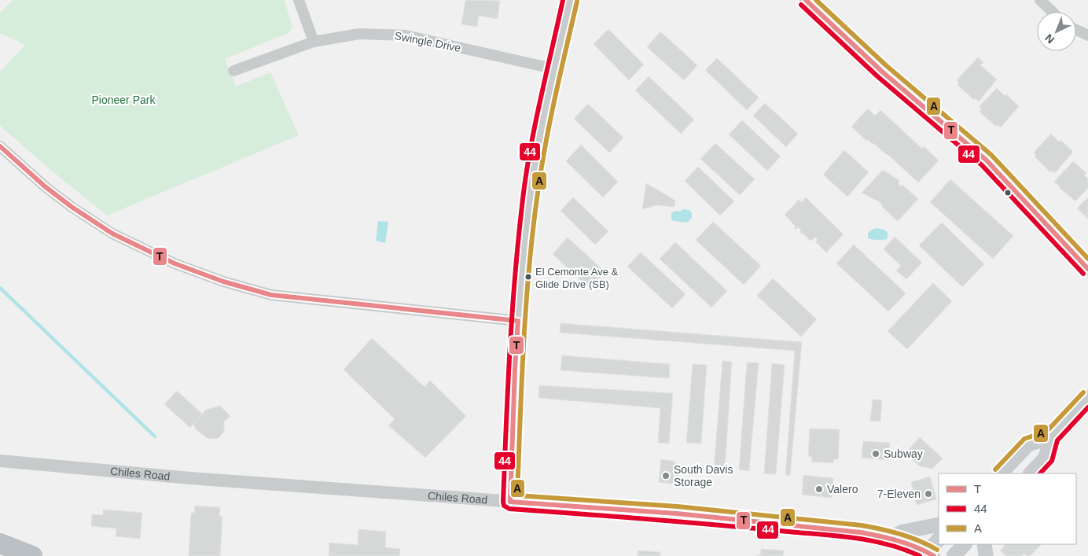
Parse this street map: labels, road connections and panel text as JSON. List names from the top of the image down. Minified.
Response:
{"streets":{"street":["Swingle Drive","Chiles Road"]},"parks":["Pioneer Park"],"places":["El Cemonte Ave & Glide Drive (SB)","Subway","South Davis Storage","Valero","7-Eleven"],"lines":["transit line T","transit line 44","transit line A"],"legend":["T","44","A"],"north":"bottom left"}
